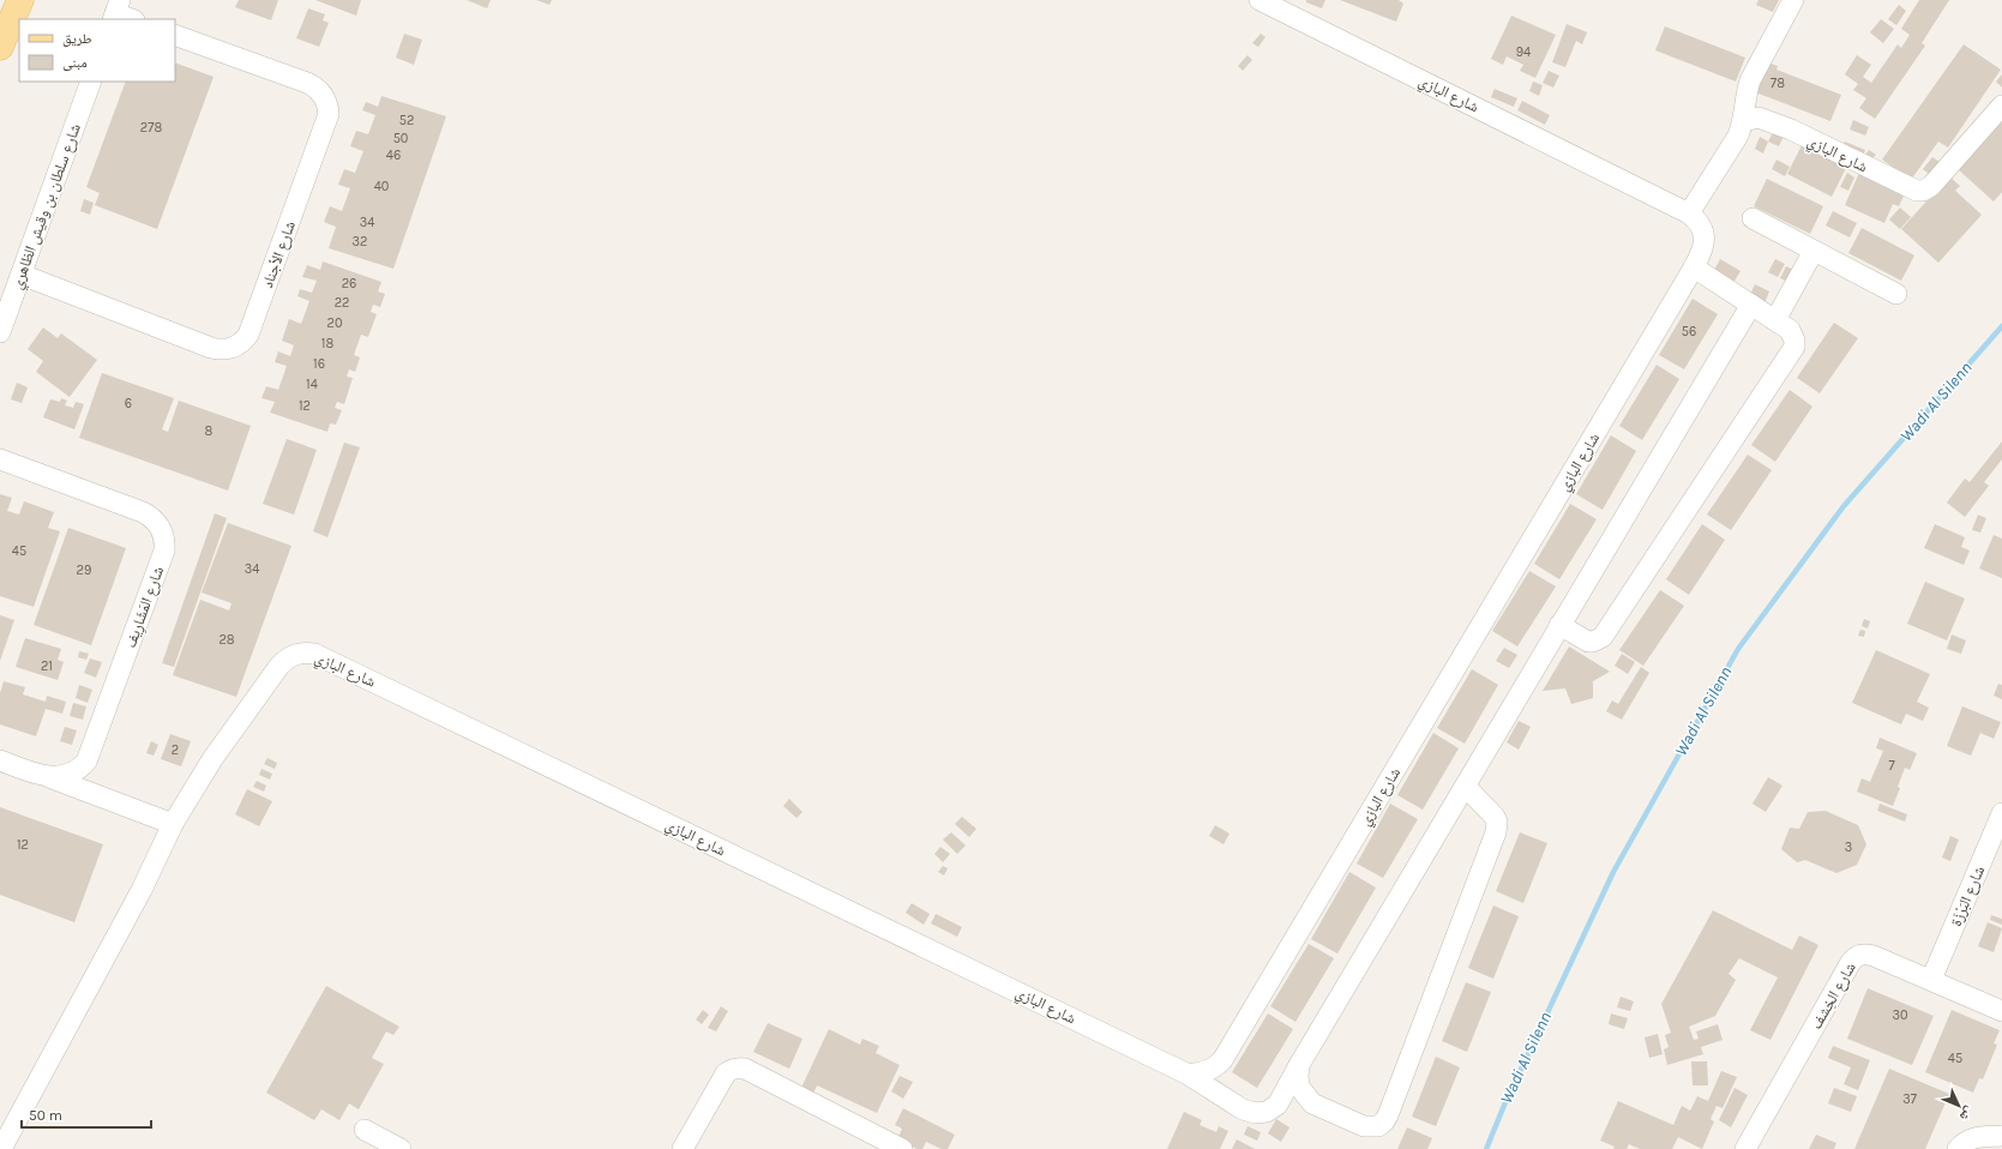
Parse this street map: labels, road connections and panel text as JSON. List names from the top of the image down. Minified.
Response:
{"streets":{"street":["شارع البازي","شارع سلطان بن وقيش الظاهري","شارع الأجناد","شارع المَشَارِيف","شارع البَرْزَة","شارع الخِشف"]},"crossings":[["شارع سلطان بن وقيش الظاهري","شارع الأجناد"],["شارع البَرْزَة","شارع الخِشف"]],"water":["Wadi Al Silenn"],"house_numbers":["94","78","52","278","50","46","40","34","32","26","22","20","56","18","16","14","6","12","8","45","34","29","28","21","2","7","12","3","30","45","37"],"legend":["طريق","مبنى"],"scale_bar":"50 m","north":"bottom right"}
